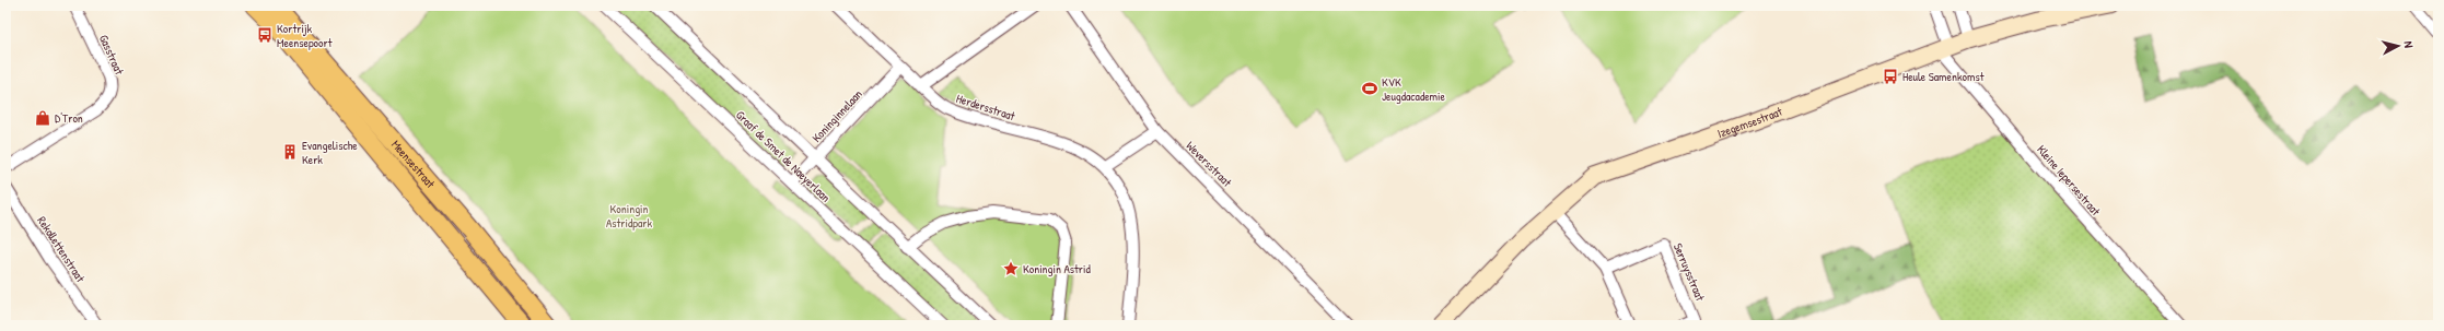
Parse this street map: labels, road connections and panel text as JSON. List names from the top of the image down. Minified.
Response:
{"streets":{"main road":["Meensestraat"],"street":["Gasstraat","Herdersstraat","Koninginnelaan","Izegemsestraat","Graaf de Smet de Naeyerlaan","Weversstraat","Kleine Iepersestraat","Rekollettenstraat","Serruysstraat"]},"crossings":[["Herdersstraat","Koninginnelaan"],["Koninginnelaan","Graaf de Smet de Naeyerlaan"],["Izegemsestraat","Kleine Iepersestraat"]],"parks":["Koningin Astridpark"],"places":{"bus stop":["Kortrijk Meensepoort","Heule Samenkomst"],"sports":["KVK Jeugdacademie"],"shop":["D'Tron"],"building":["Evangelische Kerk"],"place":["Koningin Astrid"]},"north":"right"}
